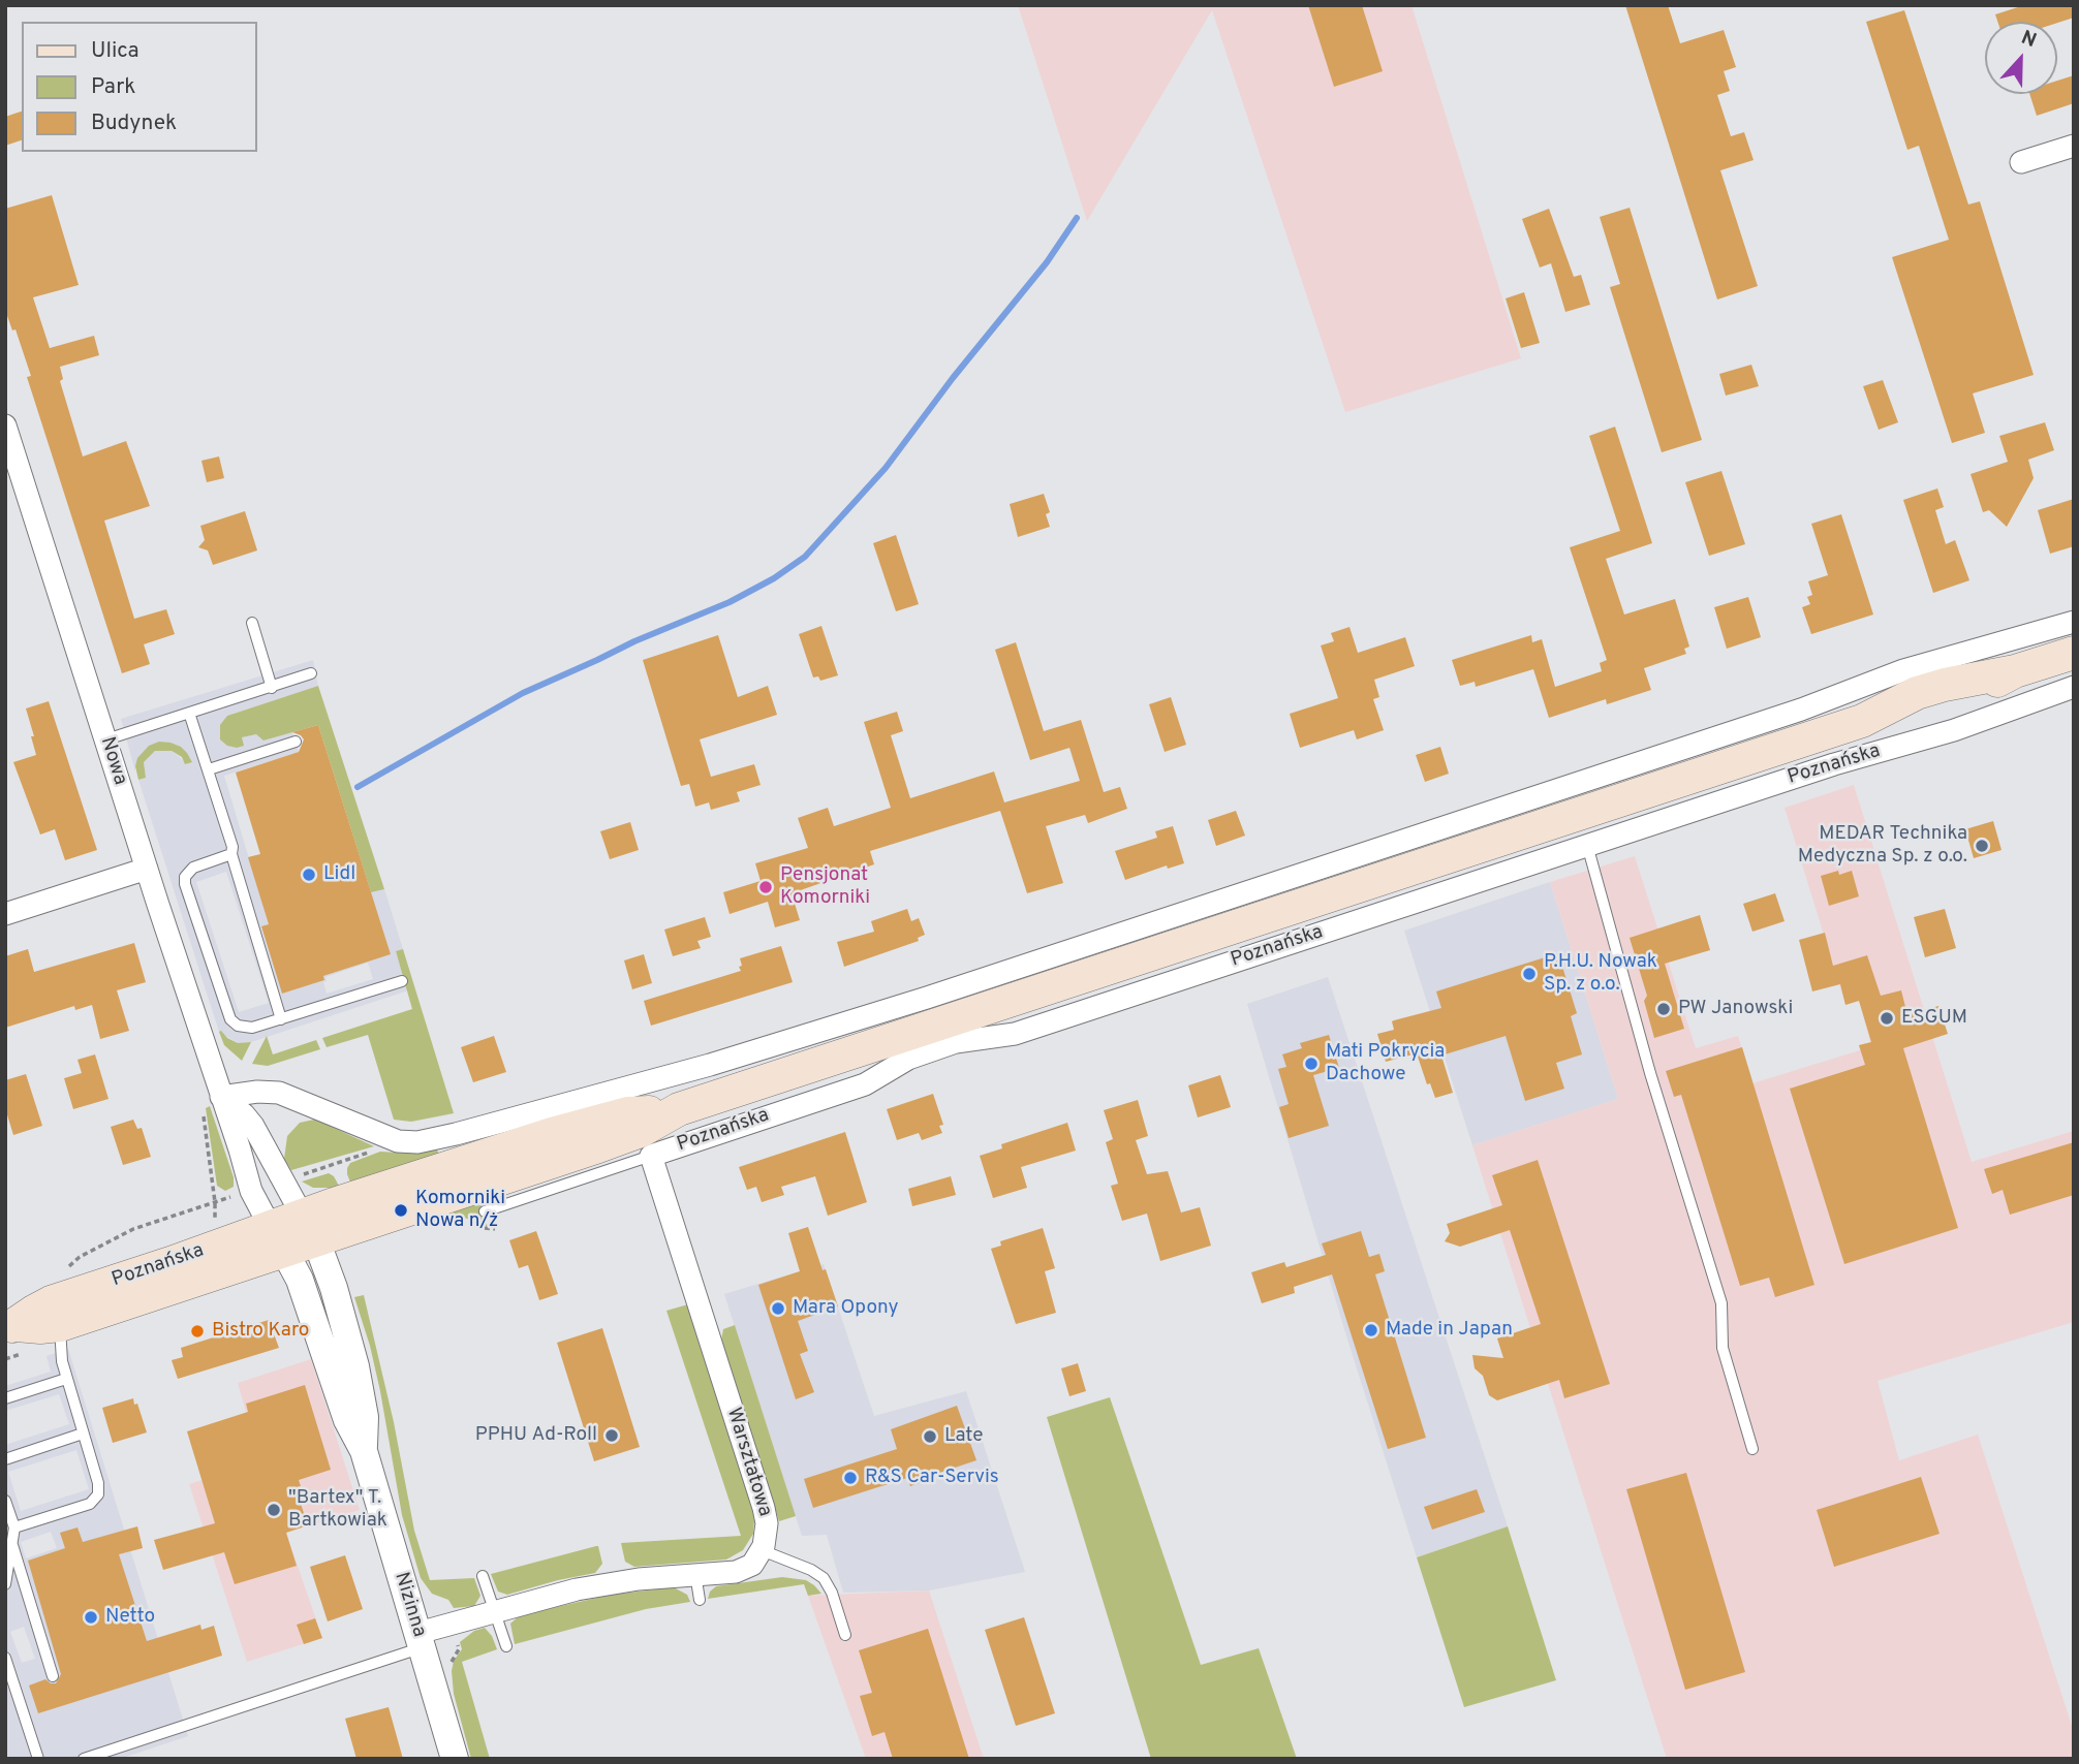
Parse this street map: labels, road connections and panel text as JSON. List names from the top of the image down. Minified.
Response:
{"streets":{"main road":["Poznańska"],"street":["Nowa","Warsztatowa","Nizinna"]},"crossings":[["Nowa","Poznańska"],["Nowa","Nizinna"],["Poznańska","Warsztatowa"],["Poznańska","Nizinna"]],"places":["MEDAR Technika Medyczna Sp. z o.o.","Lidl","Pensjonat Komorniki","P.H.U. Nowak Sp. z o.o.","PW Janowski","ESGUM","Mati Pokrycia Dachowe","Komorniki Nowa n/ż","Mara Opony","Made in Japan","Bistro Karo","PPHU Ad-Roll","Late","R&S Car-Servis","\"Bartex\" T. Bartkowiak","Netto"],"legend":["Ulica","Park","Budynek"],"north":"top"}
